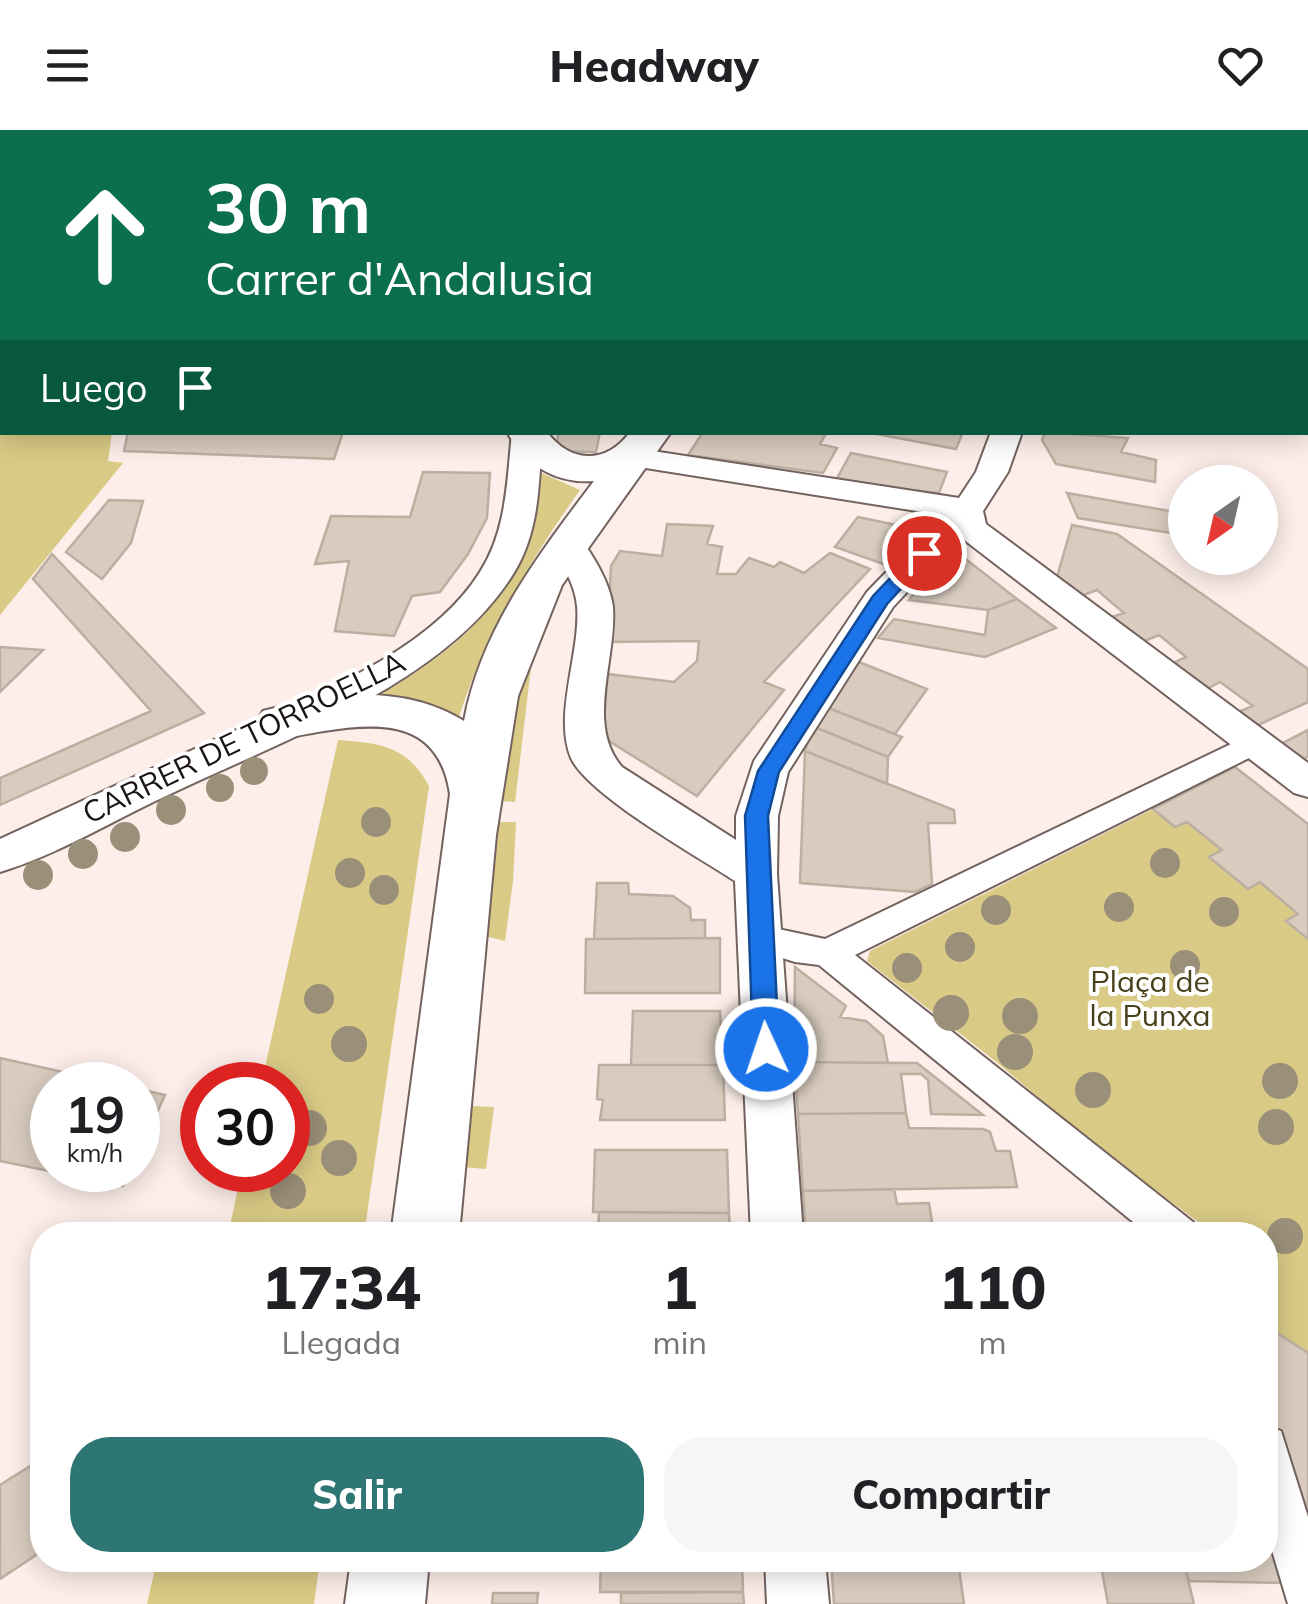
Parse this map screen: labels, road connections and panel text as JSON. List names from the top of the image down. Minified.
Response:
{"streets":{"street":["CARRER DE TORROELLA"]},"parks":["Plaça de la Punxa"],"north":"bottom left","page":{"header":"Headway","turn":["30 m","Carrer d'Andalusia"],"then":"Luego","speed":"19 km/h","limit":"30","eta":["17:34","Llegada","1","min","110","m"],"buttons":["Salir","Compartir"]}}
